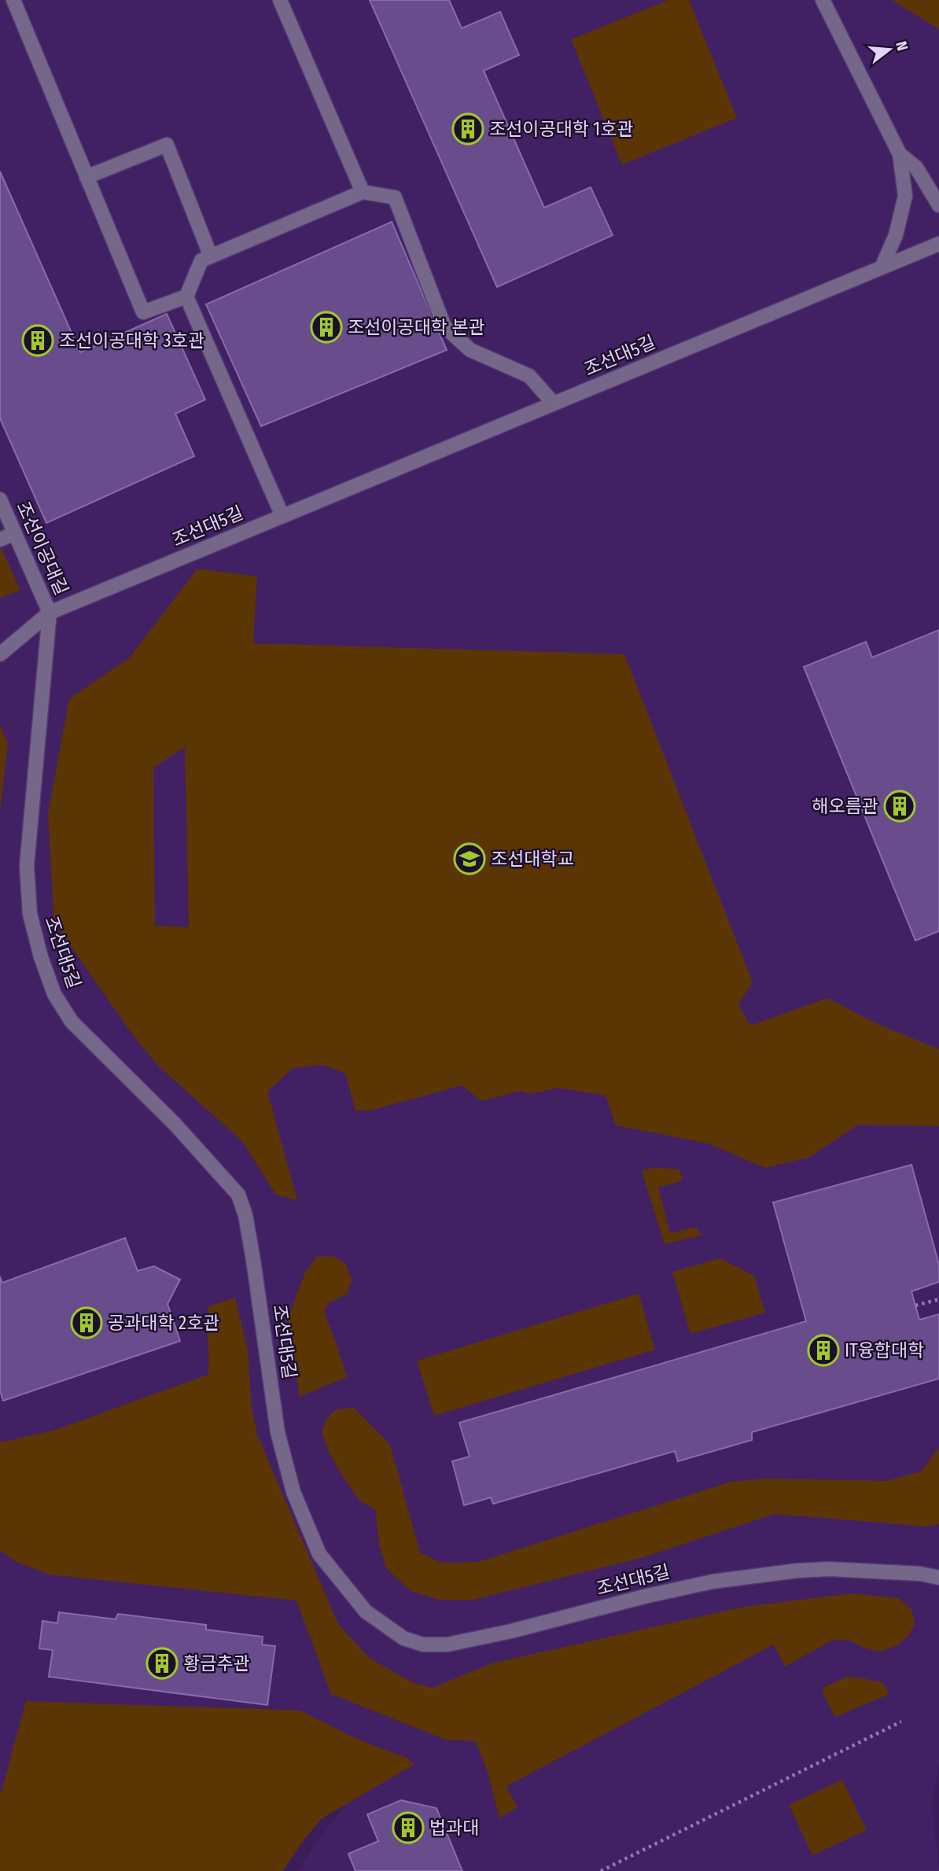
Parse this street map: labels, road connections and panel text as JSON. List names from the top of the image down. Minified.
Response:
{"streets":{"street":["조선대5길","조선이공대길"]},"crossings":[["조선대5길","조선이공대길"]],"places":{"building":["조선이공대학 1호관","조선이공대학 본관","조선이공대학 3호관","해오름관","공과대학 2호관","IT융합대학","황금추관","법과대"],"school or university":["조선대학교"]},"north":"right"}
